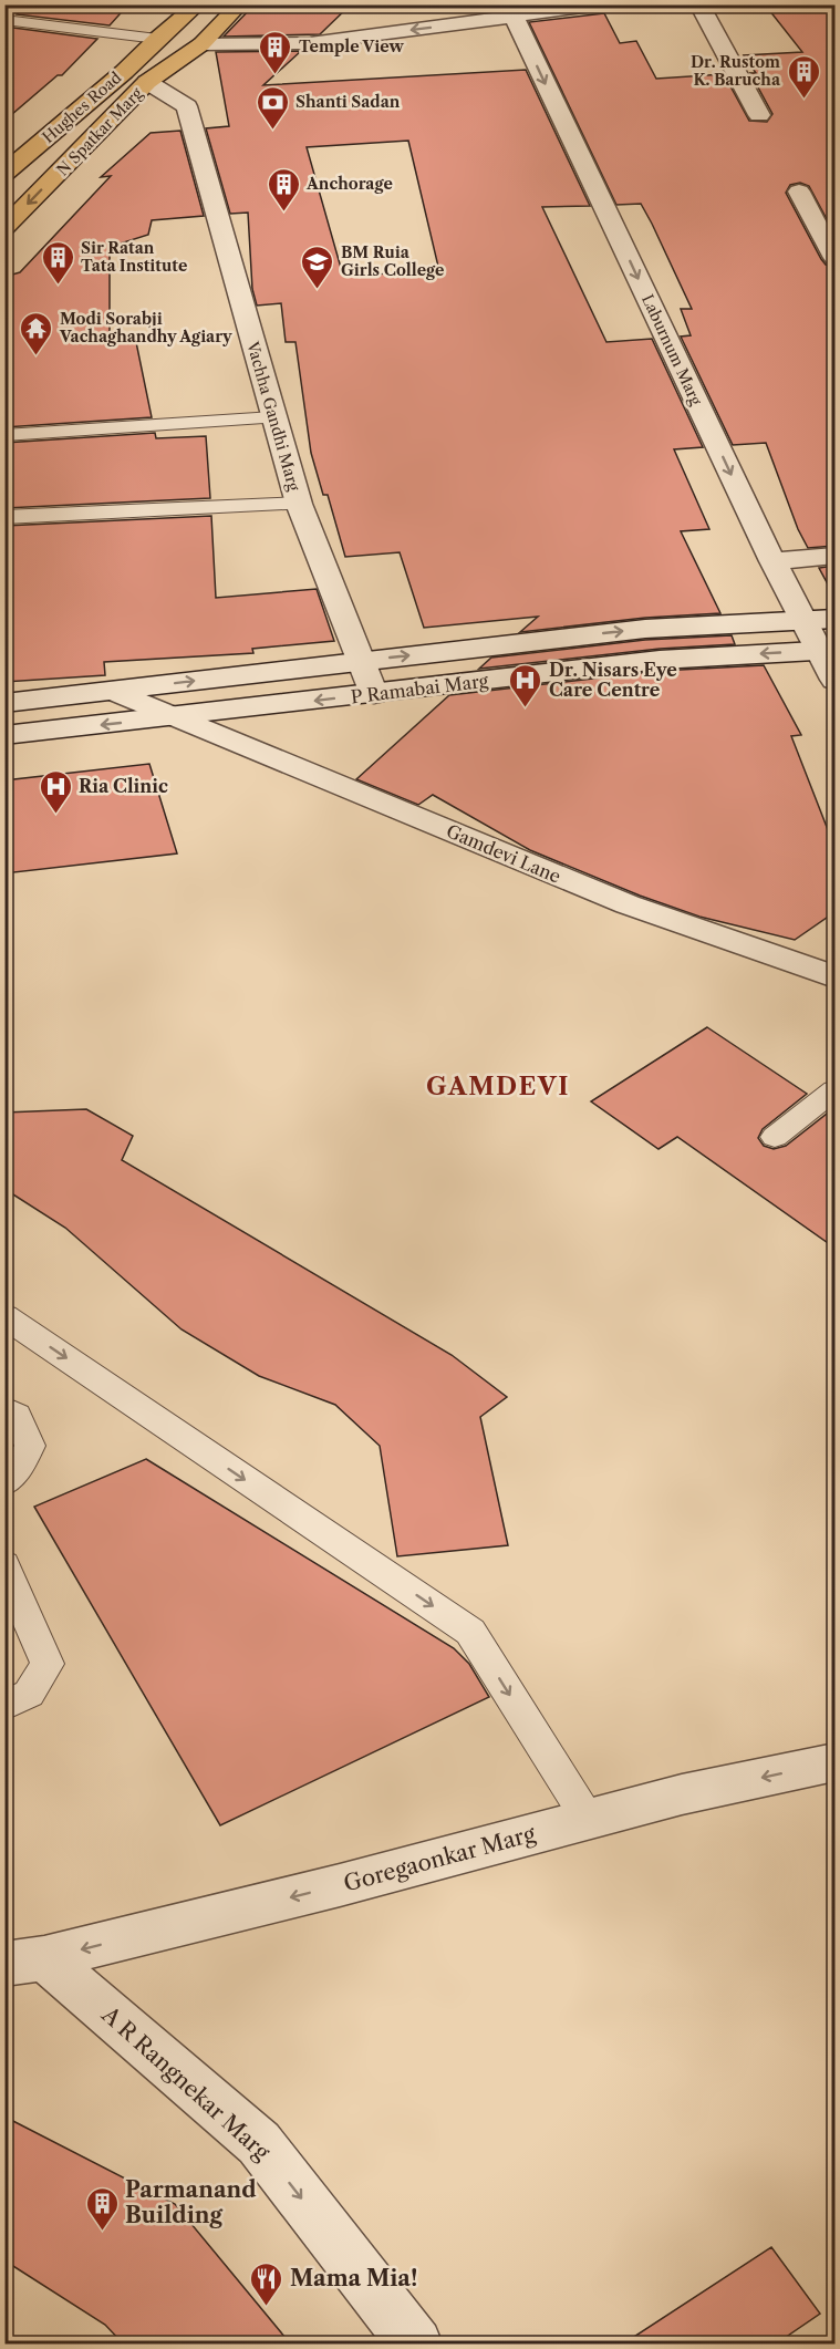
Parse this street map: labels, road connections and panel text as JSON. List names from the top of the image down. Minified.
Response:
{"streets":{"main road":["Hughes Road","N Spatkar Marg"],"street":["Laburnum Marg","Vachha Gandhi Marg","P Ramabai Marg","Gamdevi Lane","Goregaonkar Marg","A R Rangnekar Marg"]},"crossings":[["N Spatkar Marg","Vachha Gandhi Marg"],["Laburnum Marg","P Ramabai Marg"],["Vachha Gandhi Marg","P Ramabai Marg"],["P Ramabai Marg","Gamdevi Lane"],["Goregaonkar Marg","A R Rangnekar Marg"]],"one_way":["N Spatkar Marg","Goregaonkar Marg","A R Rangnekar Marg"],"districts":["GAMDEVI"],"places":{"building":["Temple View","Dr. Rustom K. Barucha","Anchorage","Sir Ratan Tata Institute","Parmanand Building"],"bank":["Shanti Sadan"],"school or university":["BM Ruia Girls College"],"temple":["Modi Sorabji Vachaghandhy Agiary"],"hospital":["Dr. Nisars Eye Care Centre","Ria Clinic"],"restaurant":["Mama Mia!"]}}
